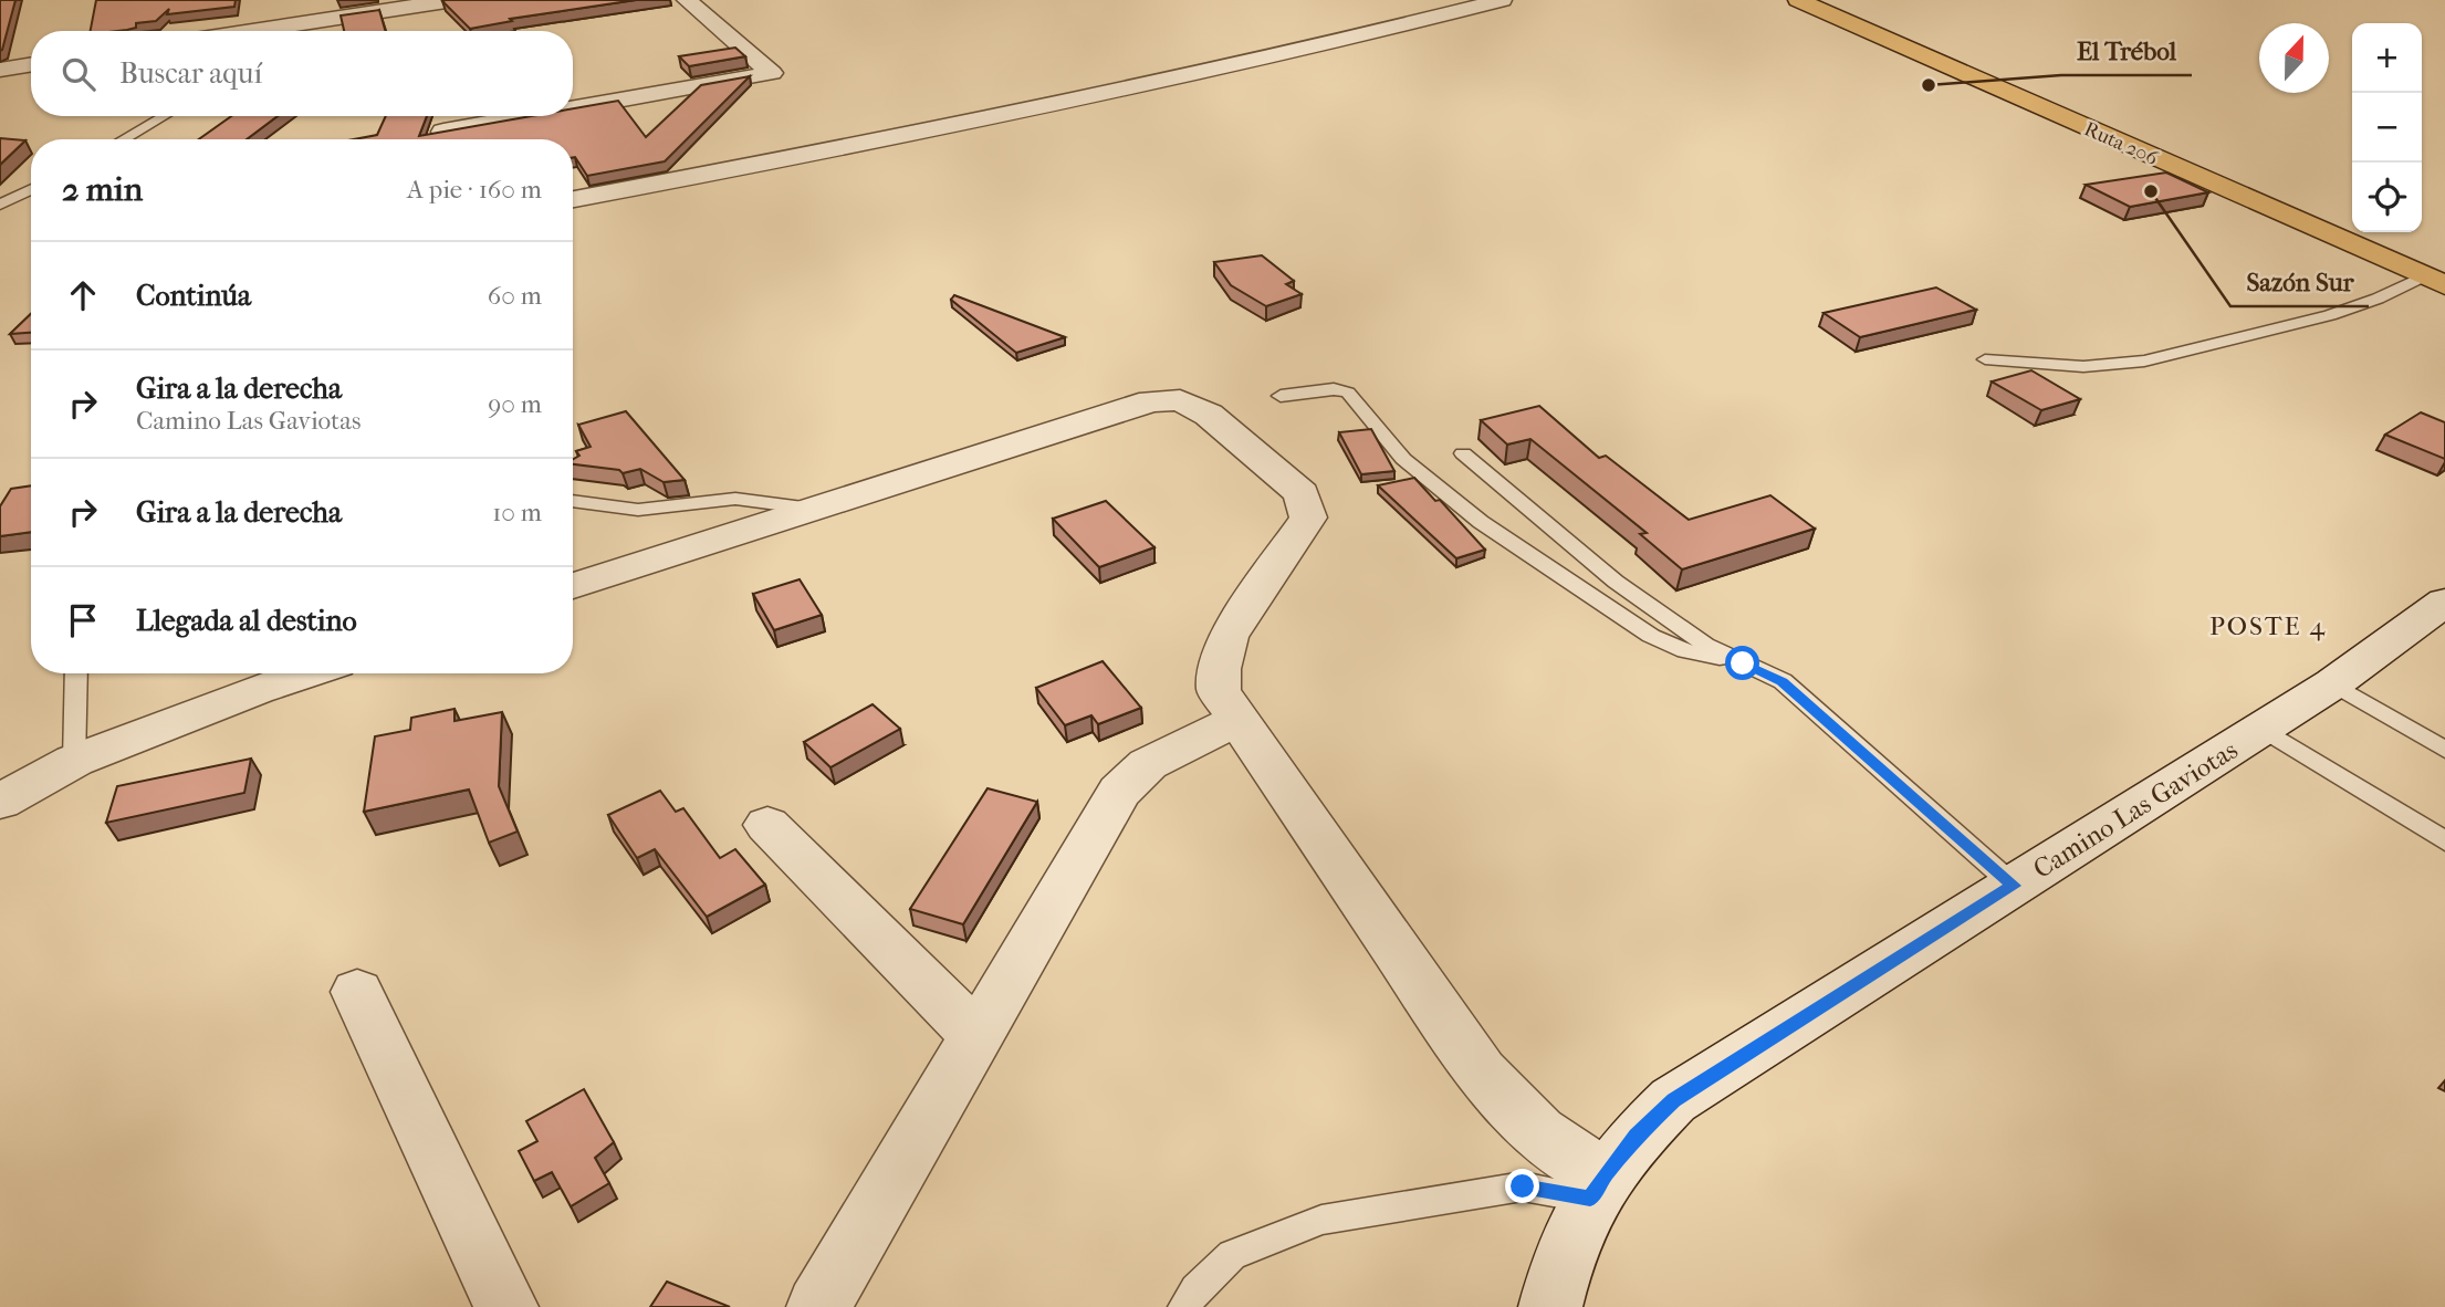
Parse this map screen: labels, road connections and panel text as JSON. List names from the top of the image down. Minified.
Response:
{"streets":{"highway":["Ruta 206"],"street":["Camino Las Gaviotas"]},"districts":["POSTE 4"],"places":["El Trébol","Sazón Sur"],"north":"top","page":{"map_buttons":["+","−"],"search":"Buscar aquí","heading":["2 min","A pie · 160 m"],"list":[["Continúa","60 m"],["Gira a la derecha","Camino Las Gaviotas","90 m"],["Gira a la derecha","10 m"],"Llegada al destino"]}}
